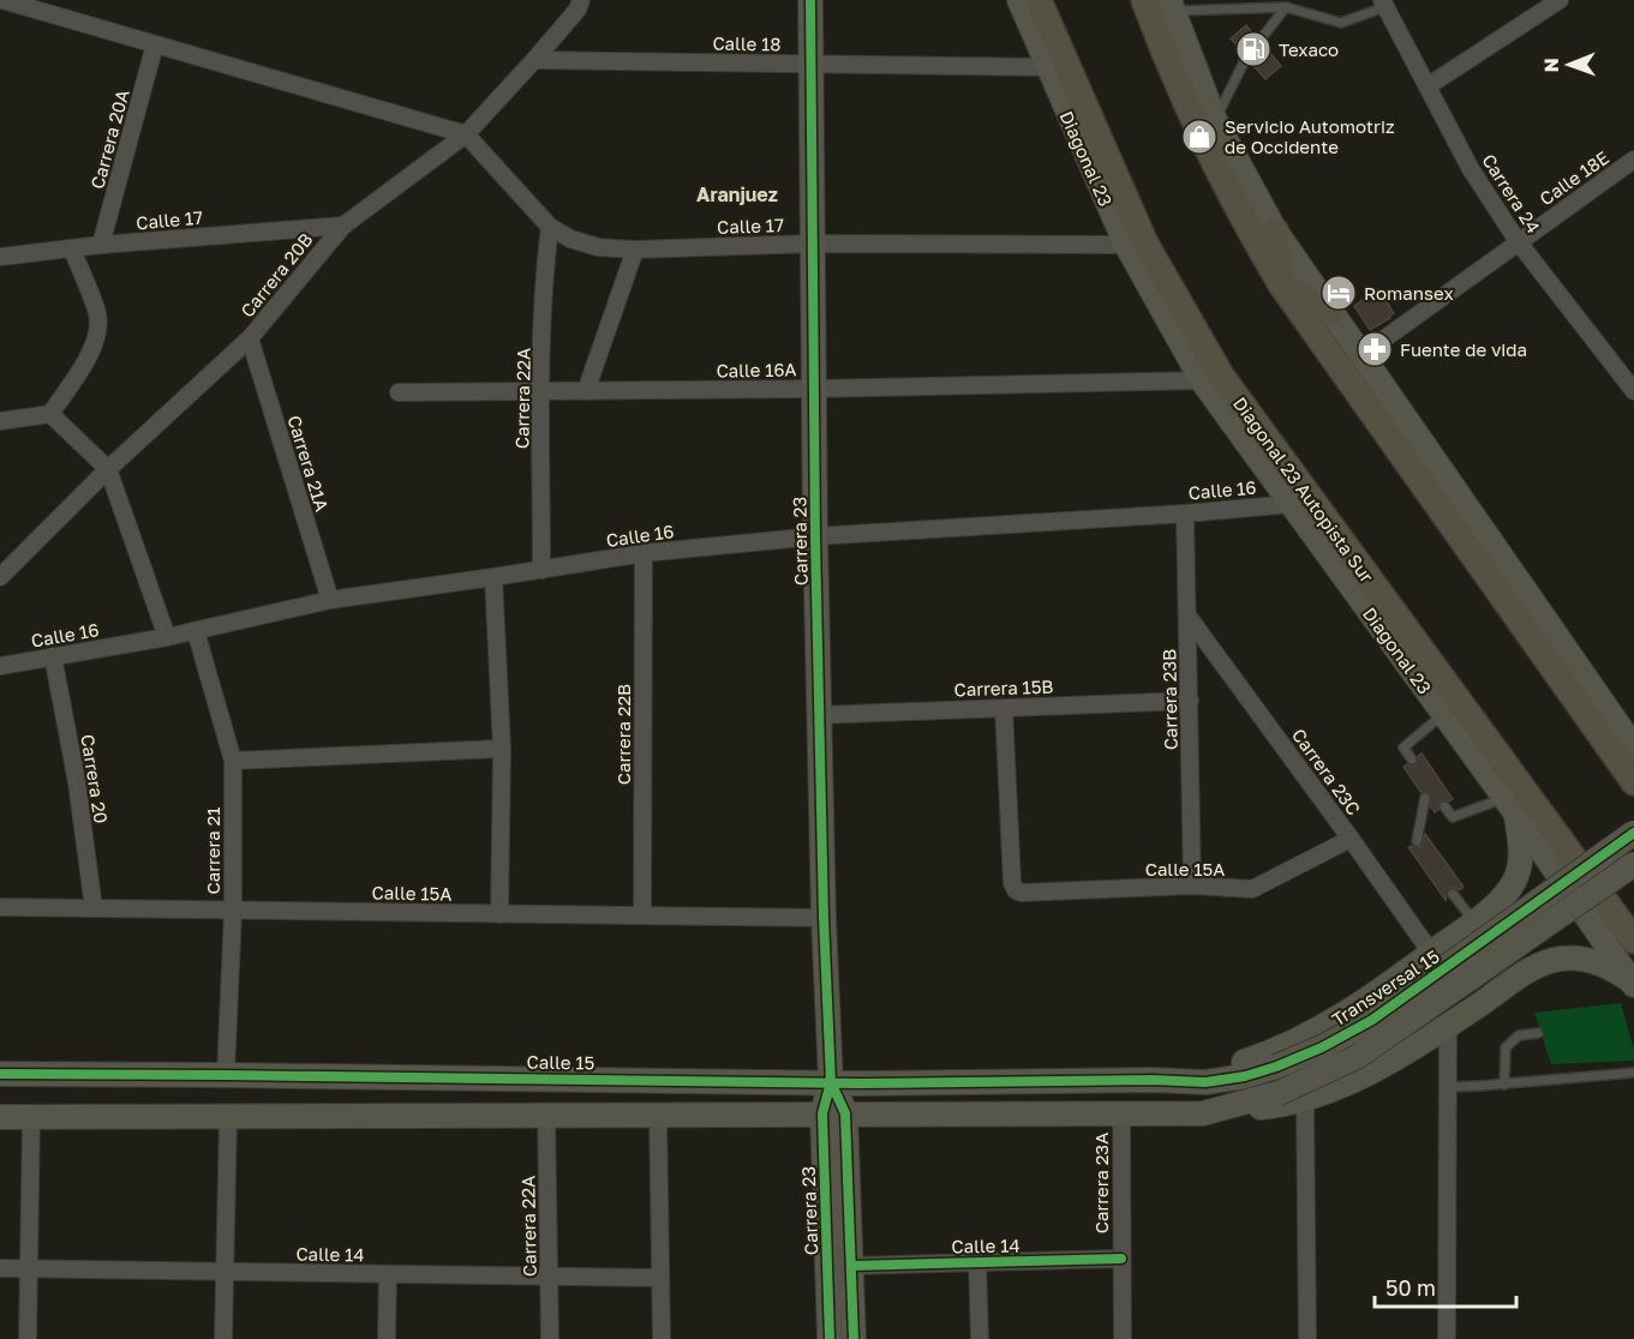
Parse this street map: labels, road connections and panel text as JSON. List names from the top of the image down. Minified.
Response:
{"streets":{"main road":["Diagonal 23 Autopista Sur"],"street":["Calle 18","Carrera 20A","Diagonal 23","Calle 18E","Carrera 24","Calle 17","Carrera 20B","Calle 16A","Carrera 22A","Carrera 21A","Calle 16","Carrera 23","Carrera 15B","Carrera 23B","Carrera 22B","Carrera 23C","Carrera 20","Carrera 21","Calle 15A","Transversal 15","Calle 15","Carrera 23A","Calle 14"]},"crossings":[["Calle 18","Diagonal 23"],["Calle 18","Carrera 20B"],["Calle 18","Carrera 23"],["Carrera 20A","Calle 17"],["Diagonal 23","Calle 17"],["Diagonal 23","Calle 16A"],["Diagonal 23","Calle 16"],["Calle 18E","Carrera 24"],["Calle 17","Carrera 20B"],["Calle 17","Carrera 22A"],["Calle 17","Carrera 23"],["Carrera 20B","Carrera 21A"],["Calle 16A","Carrera 22A"],["Calle 16A","Carrera 23"],["Carrera 22A","Calle 16"],["Carrera 22A","Calle 14"],["Carrera 21A","Calle 16"],["Calle 16","Carrera 23"],["Calle 16","Carrera 23B"],["Calle 16","Carrera 22B"],["Calle 16","Carrera 20"],["Calle 16","Carrera 21"],["Carrera 23","Carrera 15B"],["Carrera 23","Calle 15A"],["Carrera 23","Calle 15"],["Carrera 23","Calle 14"],["Carrera 15B","Carrera 23B"],["Carrera 15B","Calle 15A"],["Carrera 23B","Carrera 23C"],["Carrera 23B","Calle 15A"],["Carrera 22B","Calle 15A"],["Carrera 23C","Calle 15A"],["Carrera 20","Calle 15A"],["Carrera 21","Calle 15A"],["Carrera 21","Calle 15"],["Transversal 15","Calle 15"],["Carrera 23A","Calle 14"]],"districts":["Aranjuez"],"places":{"fuel station":["Texaco"],"shop":["Servicio Automotriz de Occidente"],"hotel":["Romansex"],"pharmacy":["Fuente de vida"]},"scale_bar":"50 m","north":"left"}
